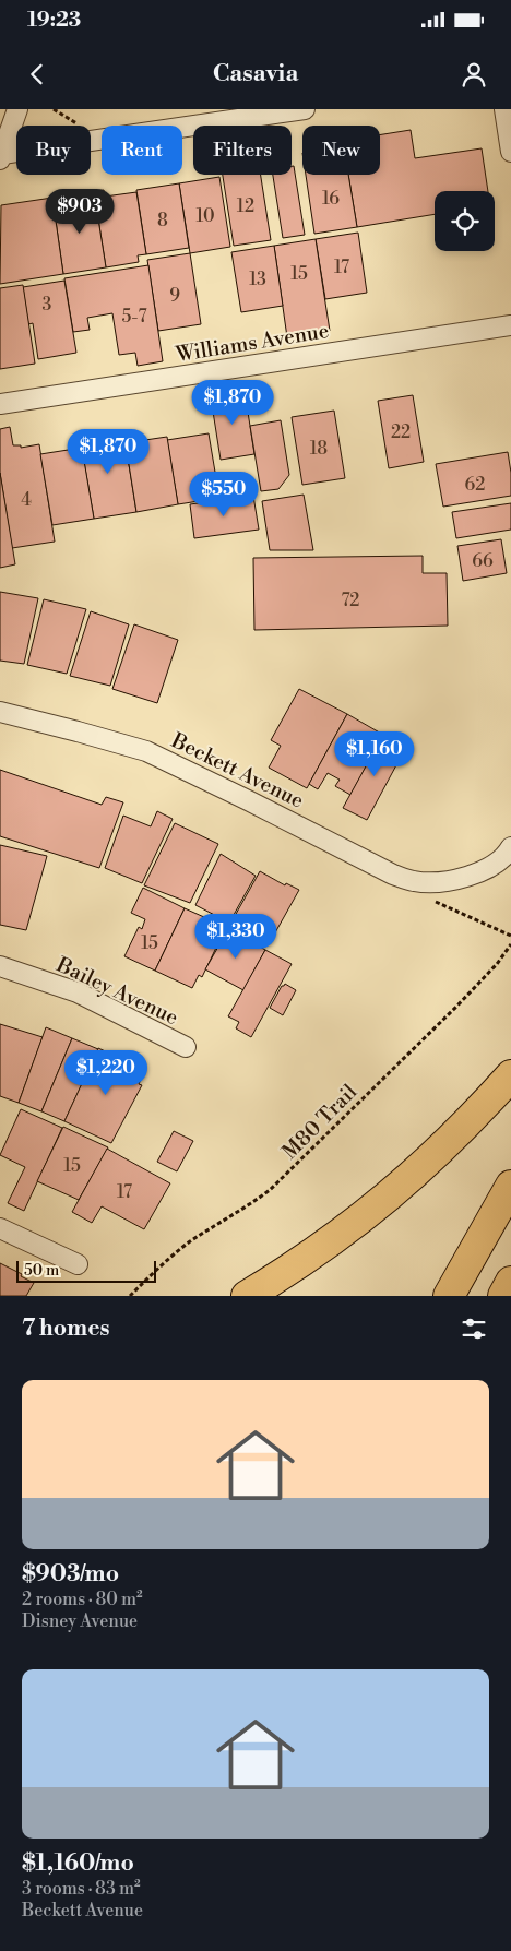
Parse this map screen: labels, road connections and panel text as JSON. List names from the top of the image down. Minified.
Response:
{"streets":{"street":["Williams Avenue","Beckett Avenue","Bailey Avenue"],"path":["M80 Trail"]},"house_numbers":["16","12","10","8","17","15","13","9","3","5-7","22","18","62","4","66","72","15","15","17"],"scale_bar":"50 m","page":{"status":"19:23","header":"Casavia","chip":["Buy","Rent","Filters","New"],"price":["$903","$1,870","$1,870","$550","$1,160","$1,330","$1,220"],"scale":"50 m","heading":"7 homes","list":[{"name":"$903/mo","note":"2 rooms · 80 m² · Disney Avenue"},{"name":"$1,160/mo","note":"3 rooms · 83 m² · Beckett Avenue"}]}}
